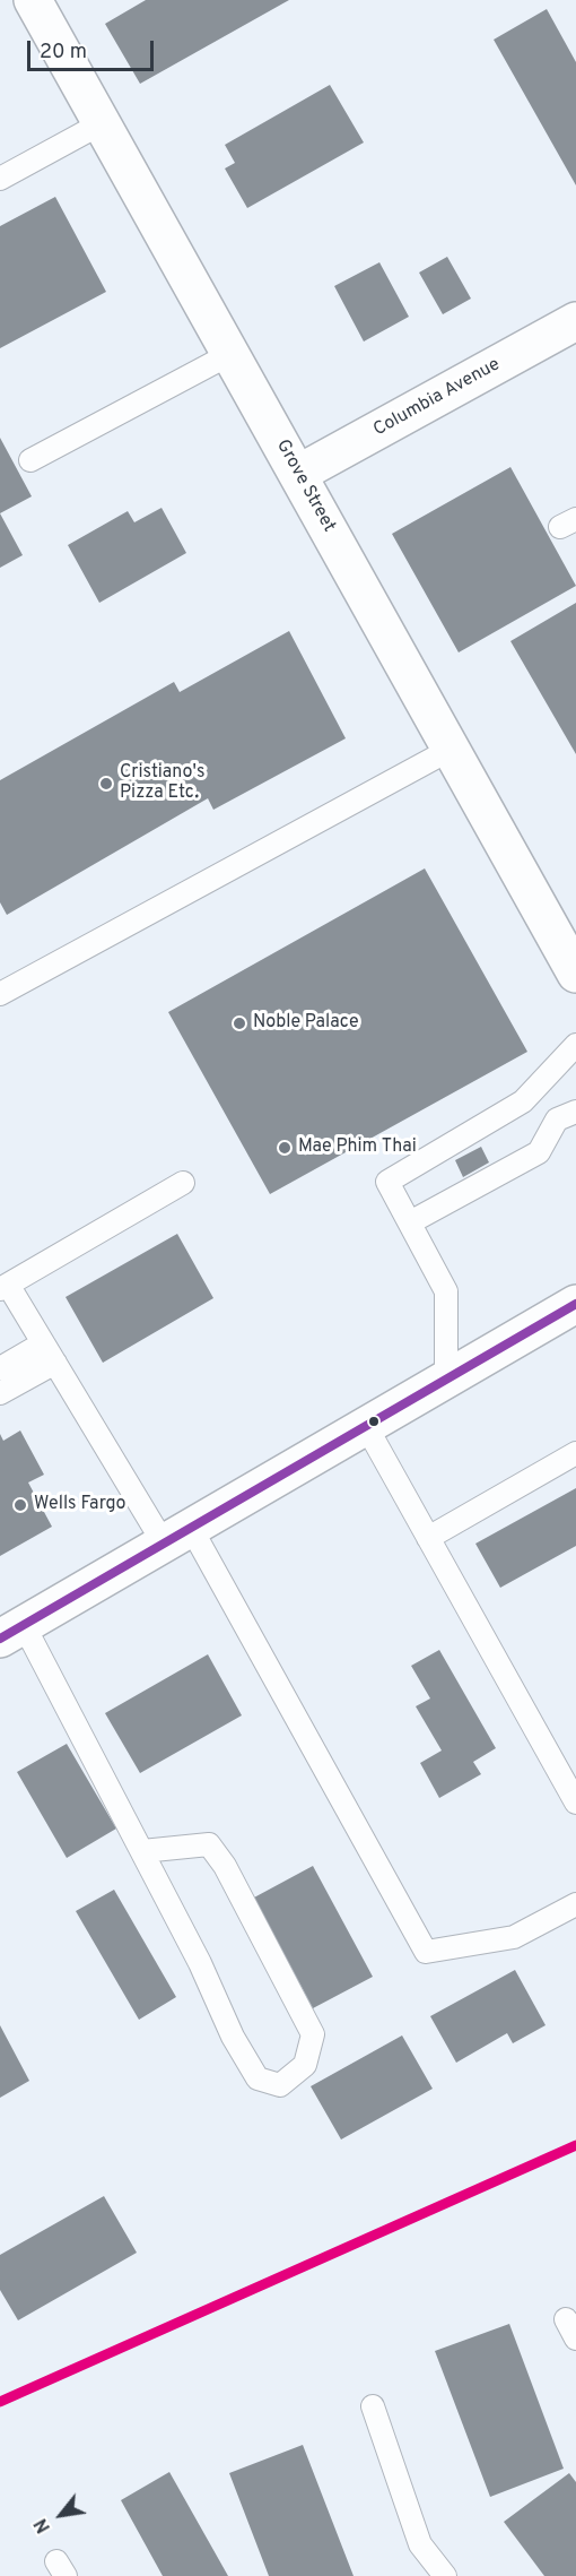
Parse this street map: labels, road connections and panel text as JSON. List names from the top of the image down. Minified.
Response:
{"streets":{"street":["Columbia Avenue","Grove Street"]},"crossings":[["Columbia Avenue","Grove Street"]],"places":["Cristiano's Pizza Etc.","Noble Palace","Mae Phim Thai","Wells Fargo"],"lines":["transit line 20"],"scale_bar":"20 m","north":"bottom left"}
